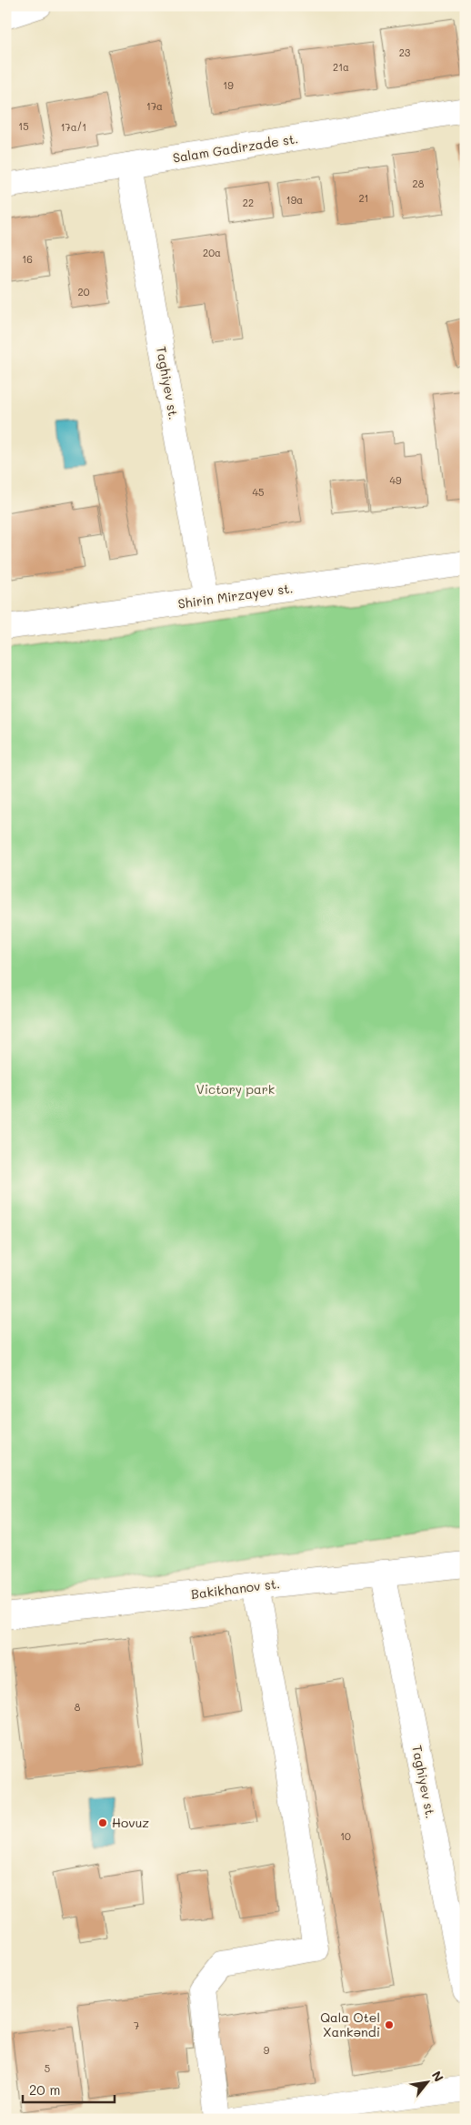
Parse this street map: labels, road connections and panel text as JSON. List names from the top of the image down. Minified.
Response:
{"streets":{"street":["Salam Gadirzade st.","Taghiyev st.","Shirin Mirzayev st.","Bakikhanov st."]},"crossings":[["Salam Gadirzade st.","Taghiyev st."],["Taghiyev st.","Shirin Mirzayev st."],["Taghiyev st.","Bakikhanov st."]],"parks":["Victory park"],"places":["Hovuz","Qala Otel Xankəndi"],"house_numbers":["23","21a","19","17a","15","17a/1","28","21","19a","22","20a","16","20","49","45","8","10","7","9","5"],"scale_bar":"20 m","north":"top right"}
